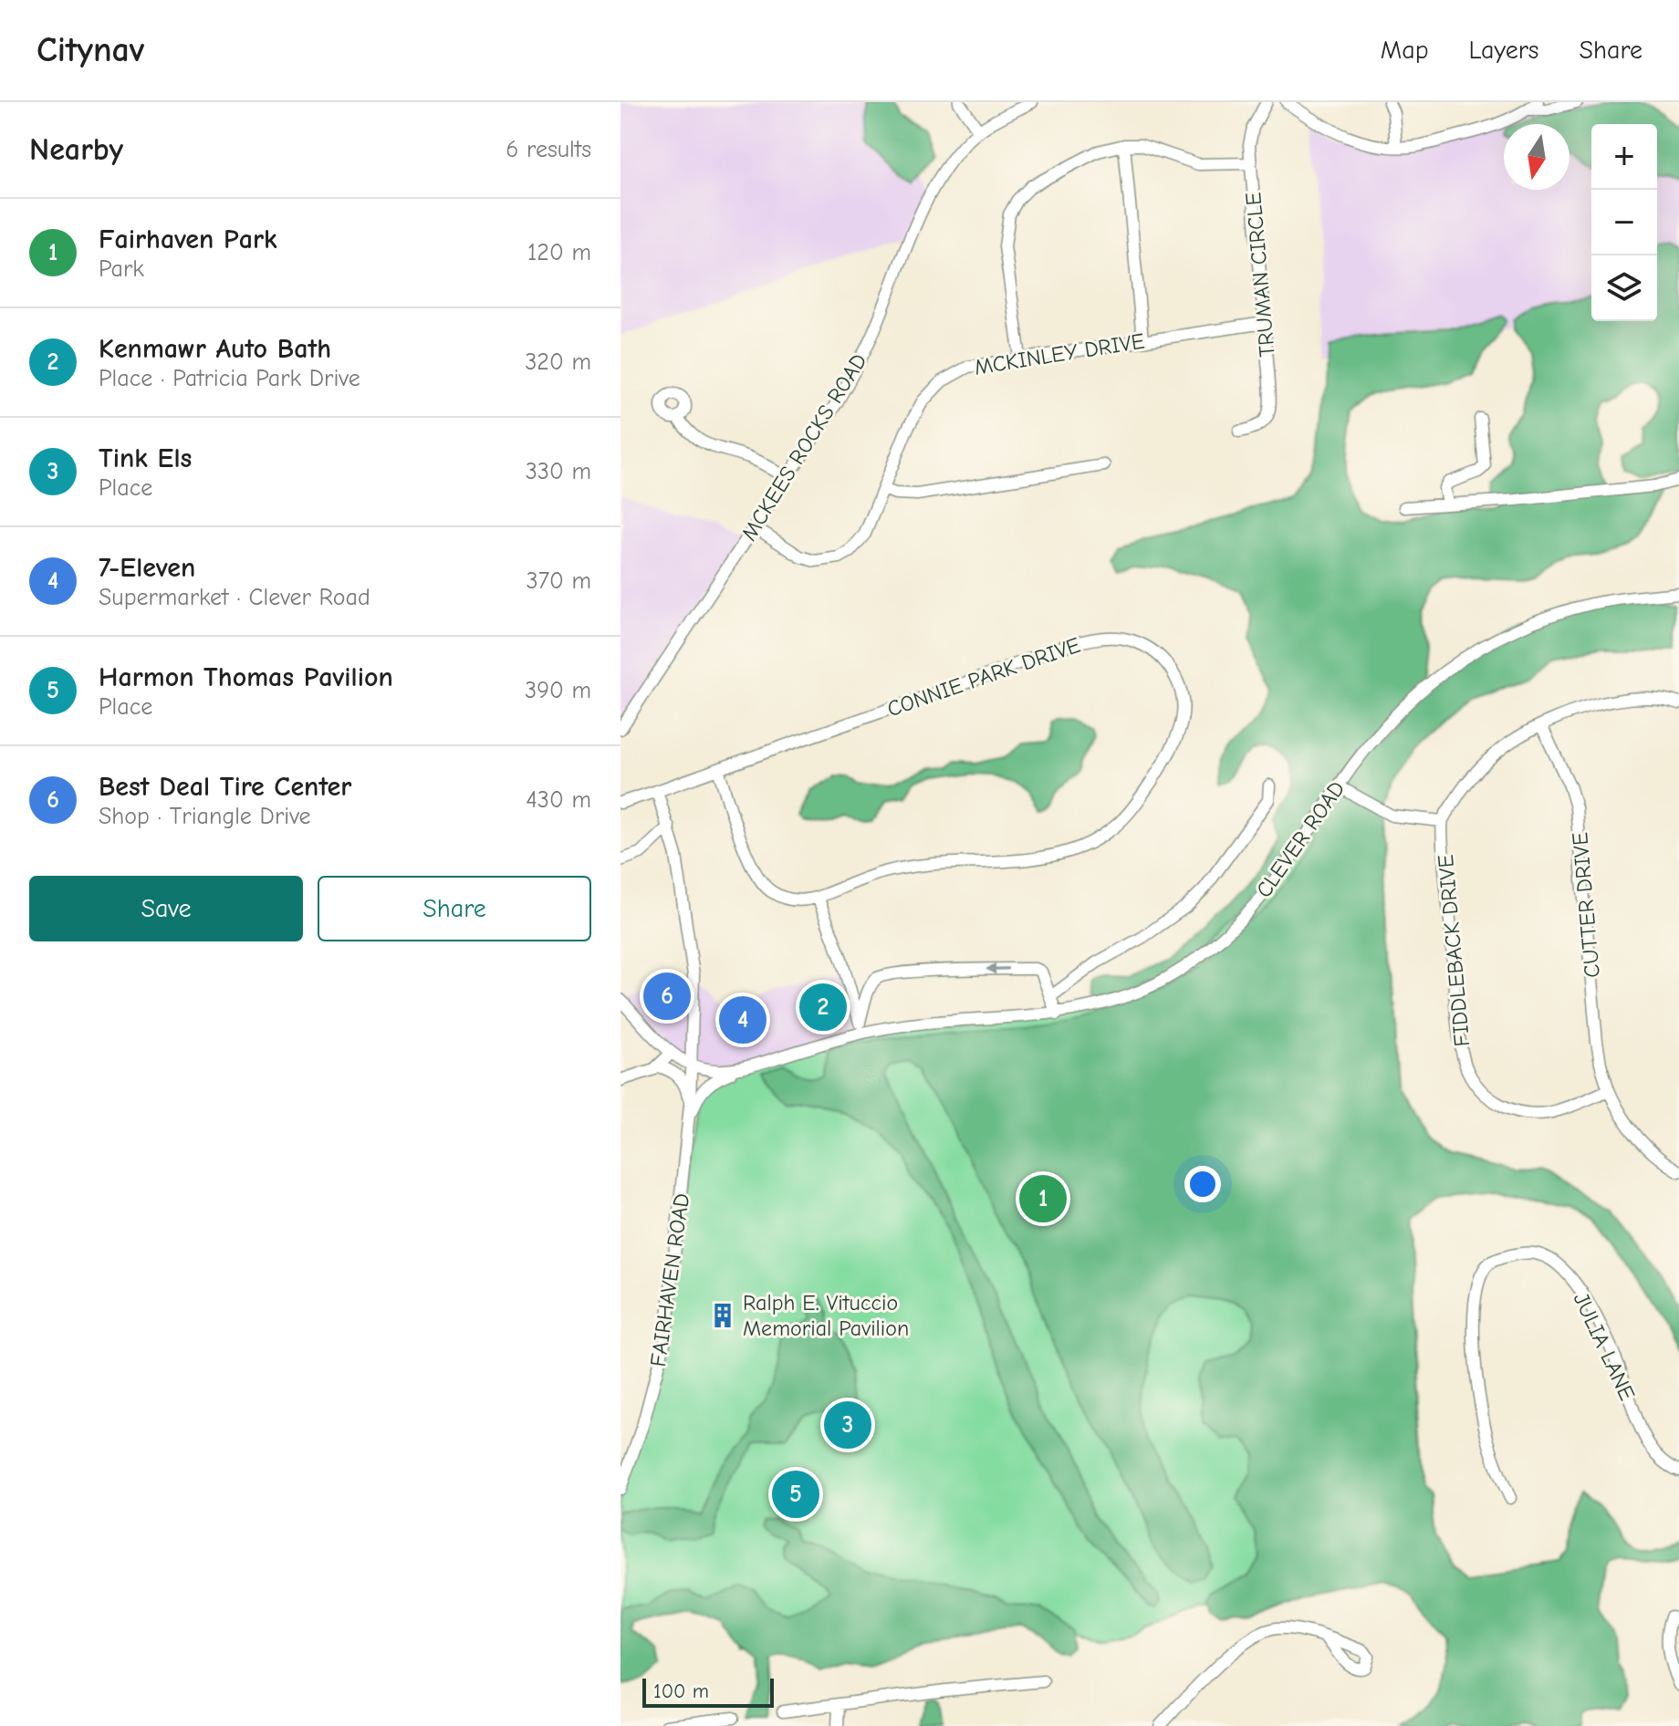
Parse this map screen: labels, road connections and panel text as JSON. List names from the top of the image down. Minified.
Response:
{"streets":{"street":["TRUMAN CIRCLE","MCKINLEY DRIVE","MCKEES ROCKS ROAD","CONNIE PARK DRIVE","CLEVER ROAD","CUTTER DRIVE","FIDDLEBACK DRIVE","FAIRHAVEN ROAD","JULIA LANE"]},"crossings":[["TRUMAN CIRCLE","MCKINLEY DRIVE"],["MCKINLEY DRIVE","MCKEES ROCKS ROAD"],["CONNIE PARK DRIVE","FAIRHAVEN ROAD"],["CLEVER ROAD","FAIRHAVEN ROAD"],["CUTTER DRIVE","FIDDLEBACK DRIVE"]],"places":{"building":["Ralph E. Vituccio Memorial Pavilion"]},"scale_bar":"100 m","north":"bottom","page":{"header":"Citynav","nav":["Map","Layers","Share"],"heading":["Nearby","6 results"],"map_buttons":["+","−"],"list":[{"mark":"1","name":"Fairhaven Park","note":"Park","value":"120 m"},{"mark":"2","name":"Kenmawr Auto Bath","note":"Place · Patricia Park Drive","value":"320 m"},{"mark":"3","name":"Tink Els","note":"Place","value":"330 m"},{"mark":"4","name":"7-Eleven","note":"Supermarket · Clever Road","value":"370 m"},{"mark":"5","name":"Harmon Thomas Pavilion","note":"Place","value":"390 m"},{"mark":"6","name":"Best Deal Tire Center","note":"Shop · Triangle Drive","value":"430 m"}],"buttons":["Save","Share"],"pins":["6","2","4","1","3","5"],"scale":"100 m"}}
